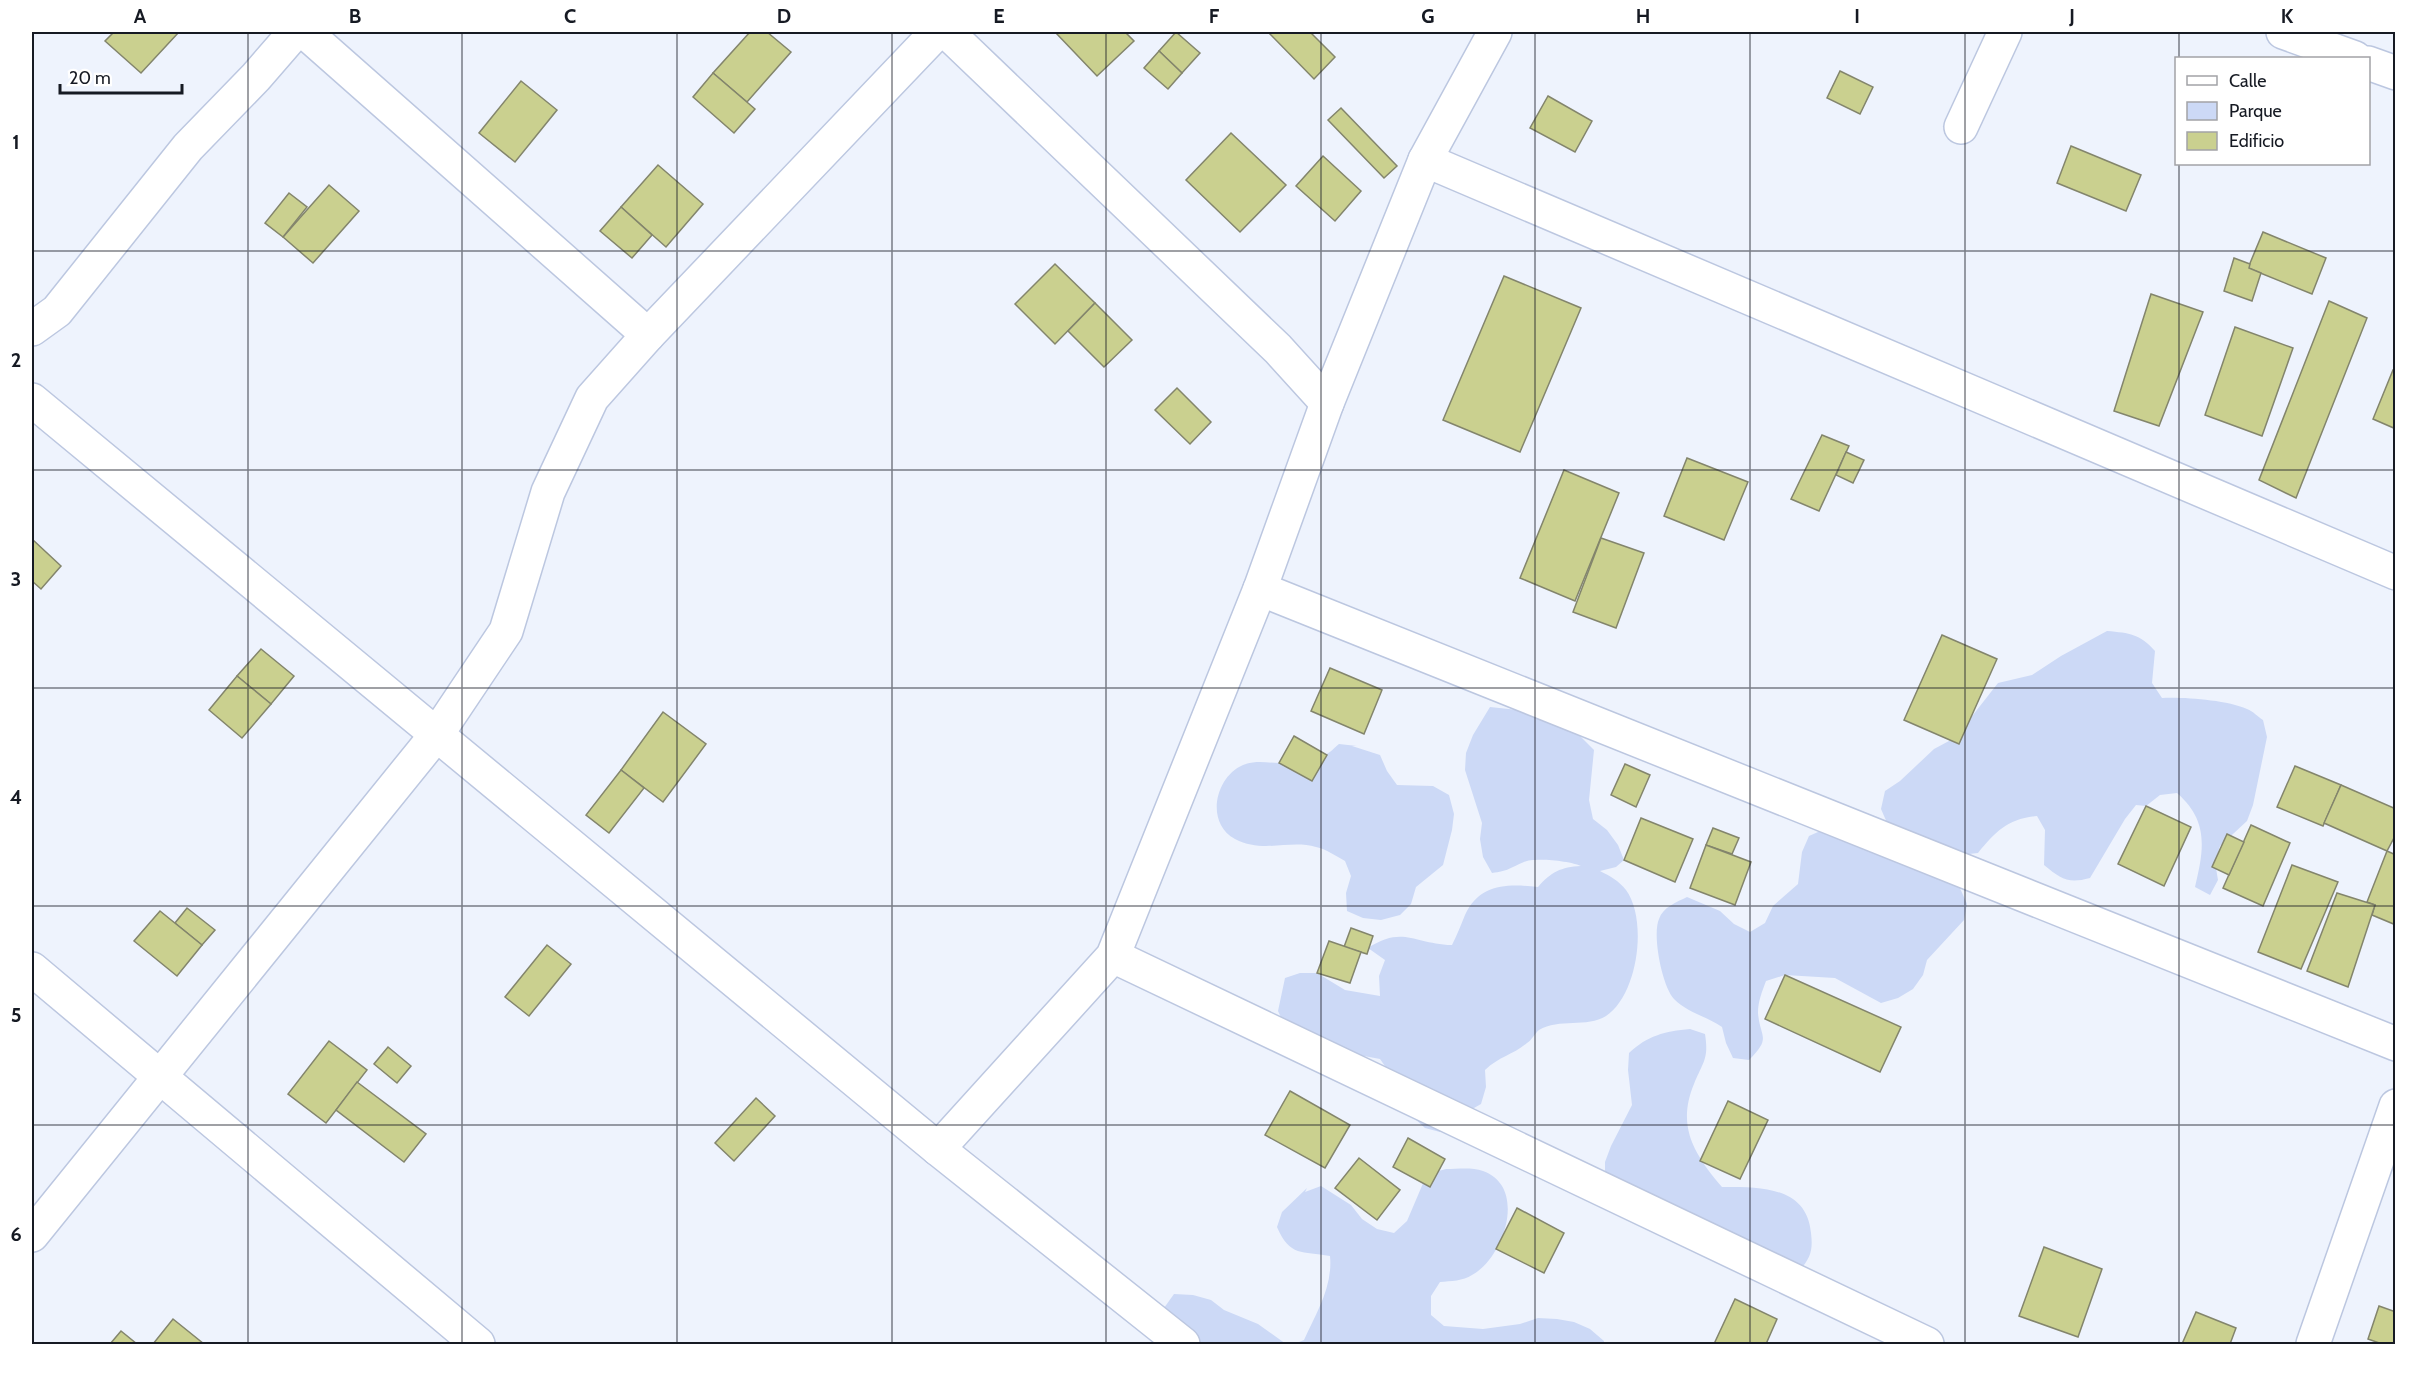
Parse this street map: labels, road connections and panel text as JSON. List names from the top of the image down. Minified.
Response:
{"legend":["Calle","Parque","Edificio"],"scale_bar":"20 m","grid":{"columns":["A","B","C","D","E","F","G","H","I","J","K"],"rows":["1","2","3","4","5","6"]}}
